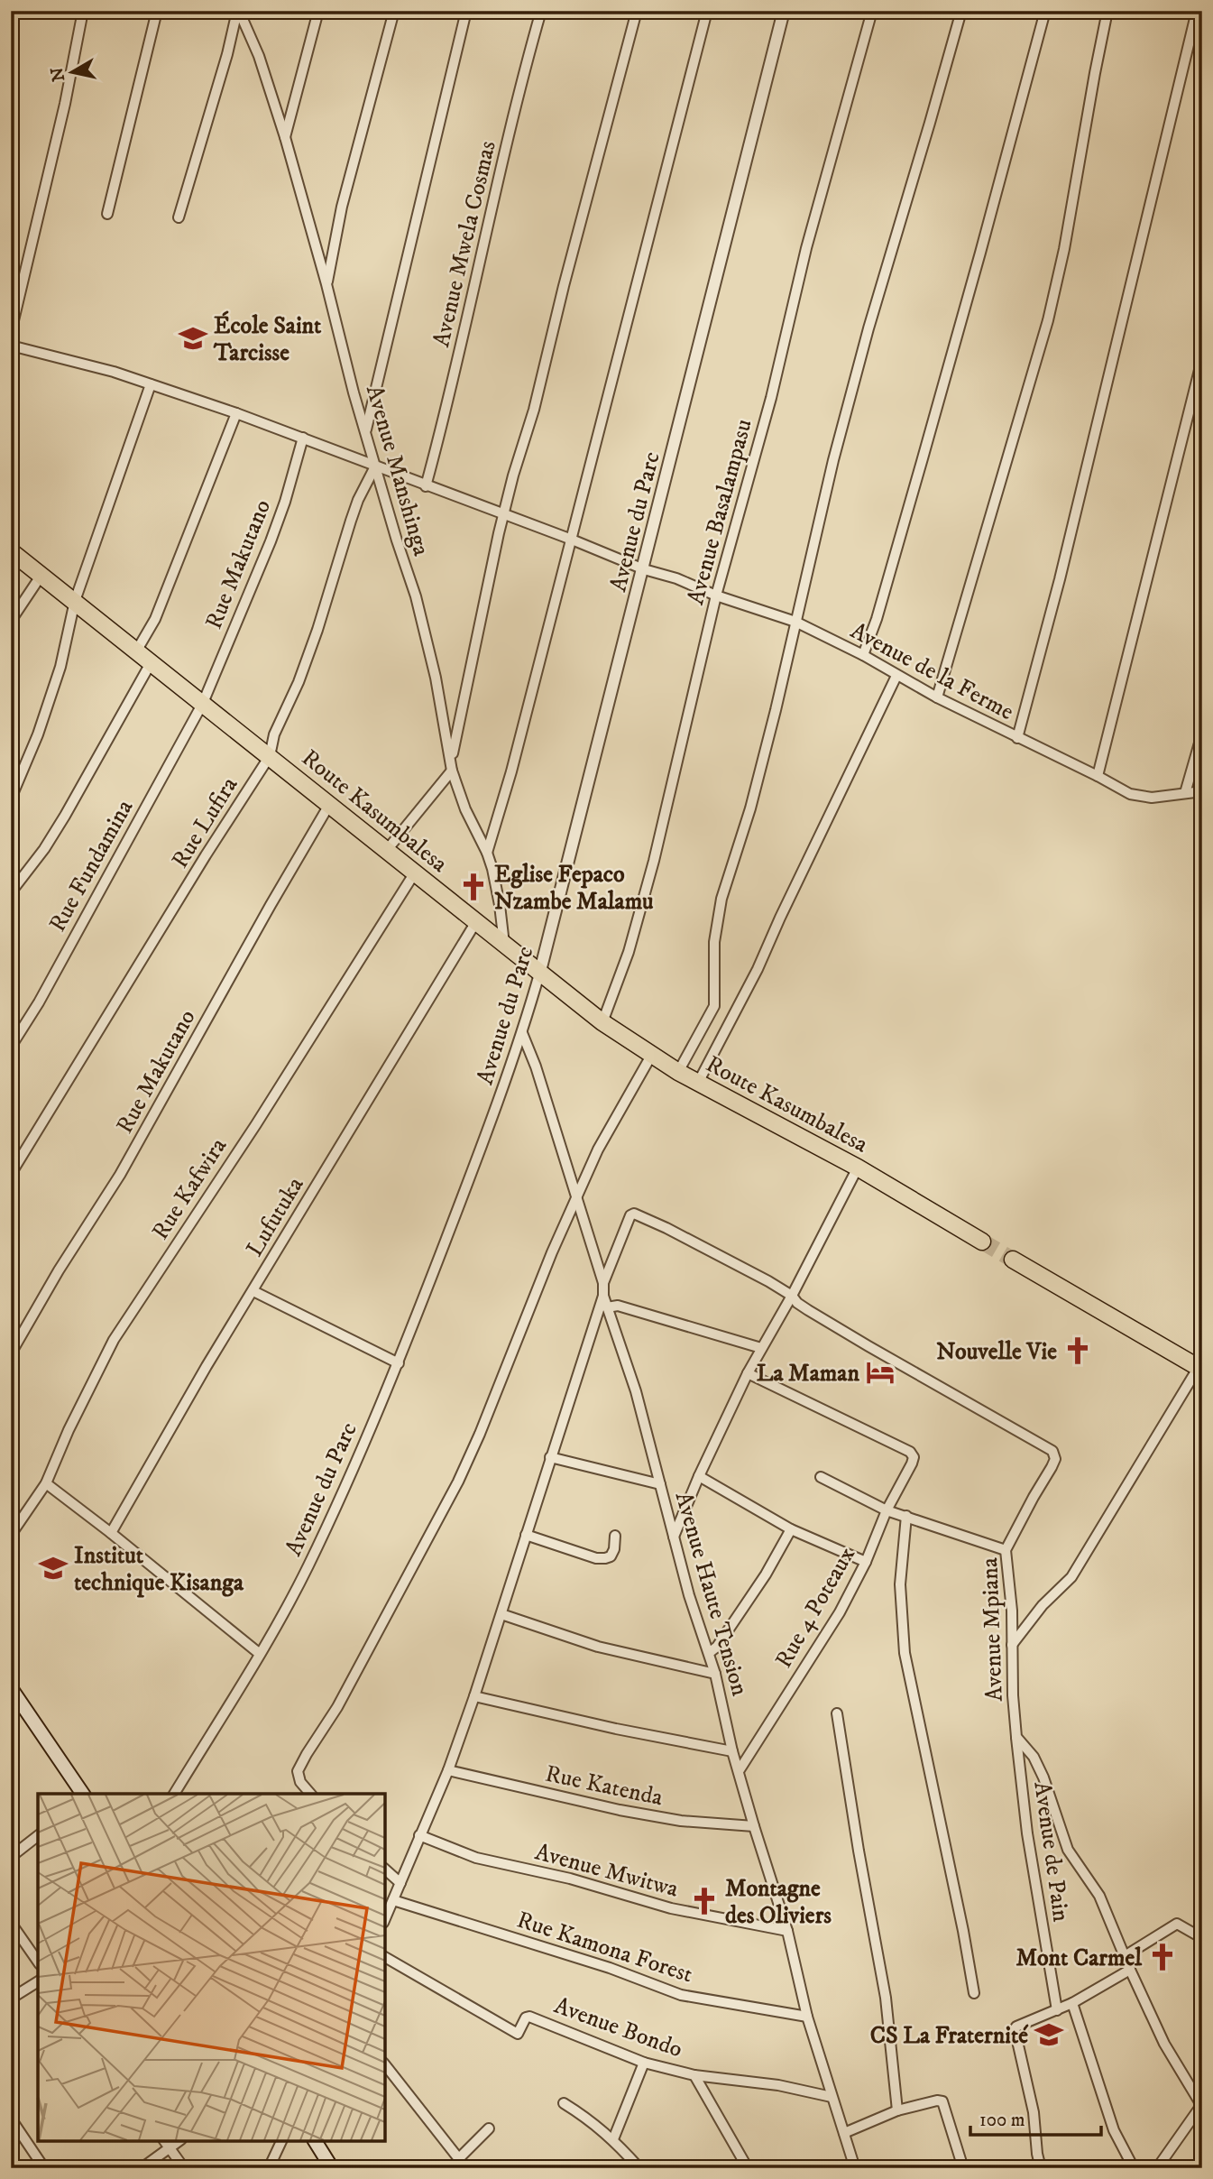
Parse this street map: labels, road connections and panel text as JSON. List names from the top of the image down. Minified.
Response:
{"streets":{"highway":["Route Kasumbalesa"],"street":["Avenue Mwela Cosmas","Avenue Manshinga","Avenue Basalampasu","Avenue du Parc","Rue Makutano","Avenue de la Ferme","Rue Lufira","Rue Fundamina","Rue Kafwira","Lufutuka","Avenue Haute Tension","Rue 4 Poteaux","Avenue Mpiana","Rue Katenda","Avenue de Pain","Avenue Mwitwa","Rue Kamona Forest","Avenue Bondo"]},"crossings":[["Avenue Mwela Cosmas","Avenue de la Ferme"],["Avenue Manshinga","Avenue de la Ferme"],["Avenue Manshinga","Route Kasumbalesa"],["Avenue Manshinga","Rue Lufira"],["Avenue Basalampasu","Avenue de la Ferme"],["Avenue Basalampasu","Route Kasumbalesa"],["Avenue du Parc","Avenue de la Ferme"],["Avenue du Parc","Route Kasumbalesa"],["Avenue du Parc","Avenue Haute Tension"],["Rue Makutano","Avenue de la Ferme"],["Rue Makutano","Route Kasumbalesa"],["Rue Makutano","Rue Fundamina"],["Avenue de la Ferme","Rue Lufira"],["Route Kasumbalesa","Rue Lufira"],["Route Kasumbalesa","Rue Fundamina"],["Route Kasumbalesa","Rue Kafwira"],["Route Kasumbalesa","Lufutuka"],["Avenue Haute Tension","Rue 4 Poteaux"],["Avenue Haute Tension","Avenue Mpiana"],["Avenue Haute Tension","Rue Katenda"],["Avenue Haute Tension","Avenue Mwitwa"],["Avenue Haute Tension","Rue Kamona Forest"],["Avenue Haute Tension","Avenue Bondo"],["Avenue Mpiana","Avenue de Pain"]],"places":{"school or university":["École Saint Tarcisse","Institut technique Kisanga","CS La Fraternité"],"church":["Eglise Fepaco Nzambe Malamu","Nouvelle Vie","Montagne des Oliviers","Mont Carmel"],"hotel":["La Maman"]},"scale_bar":"100 m","north":"left"}
